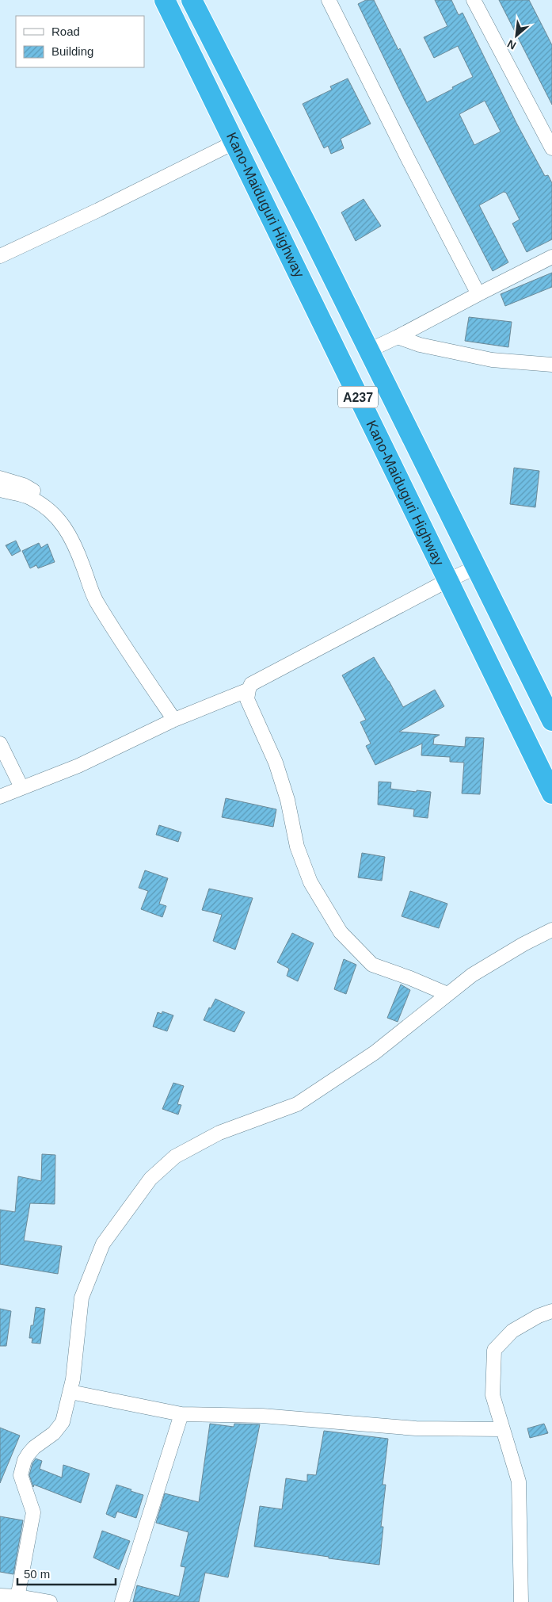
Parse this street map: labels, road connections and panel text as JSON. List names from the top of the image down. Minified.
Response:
{"streets":{"highway":["Kano-Maiduguri Highway","A237"]},"legend":["Road","Building"],"scale_bar":"50 m","north":"bottom left"}
